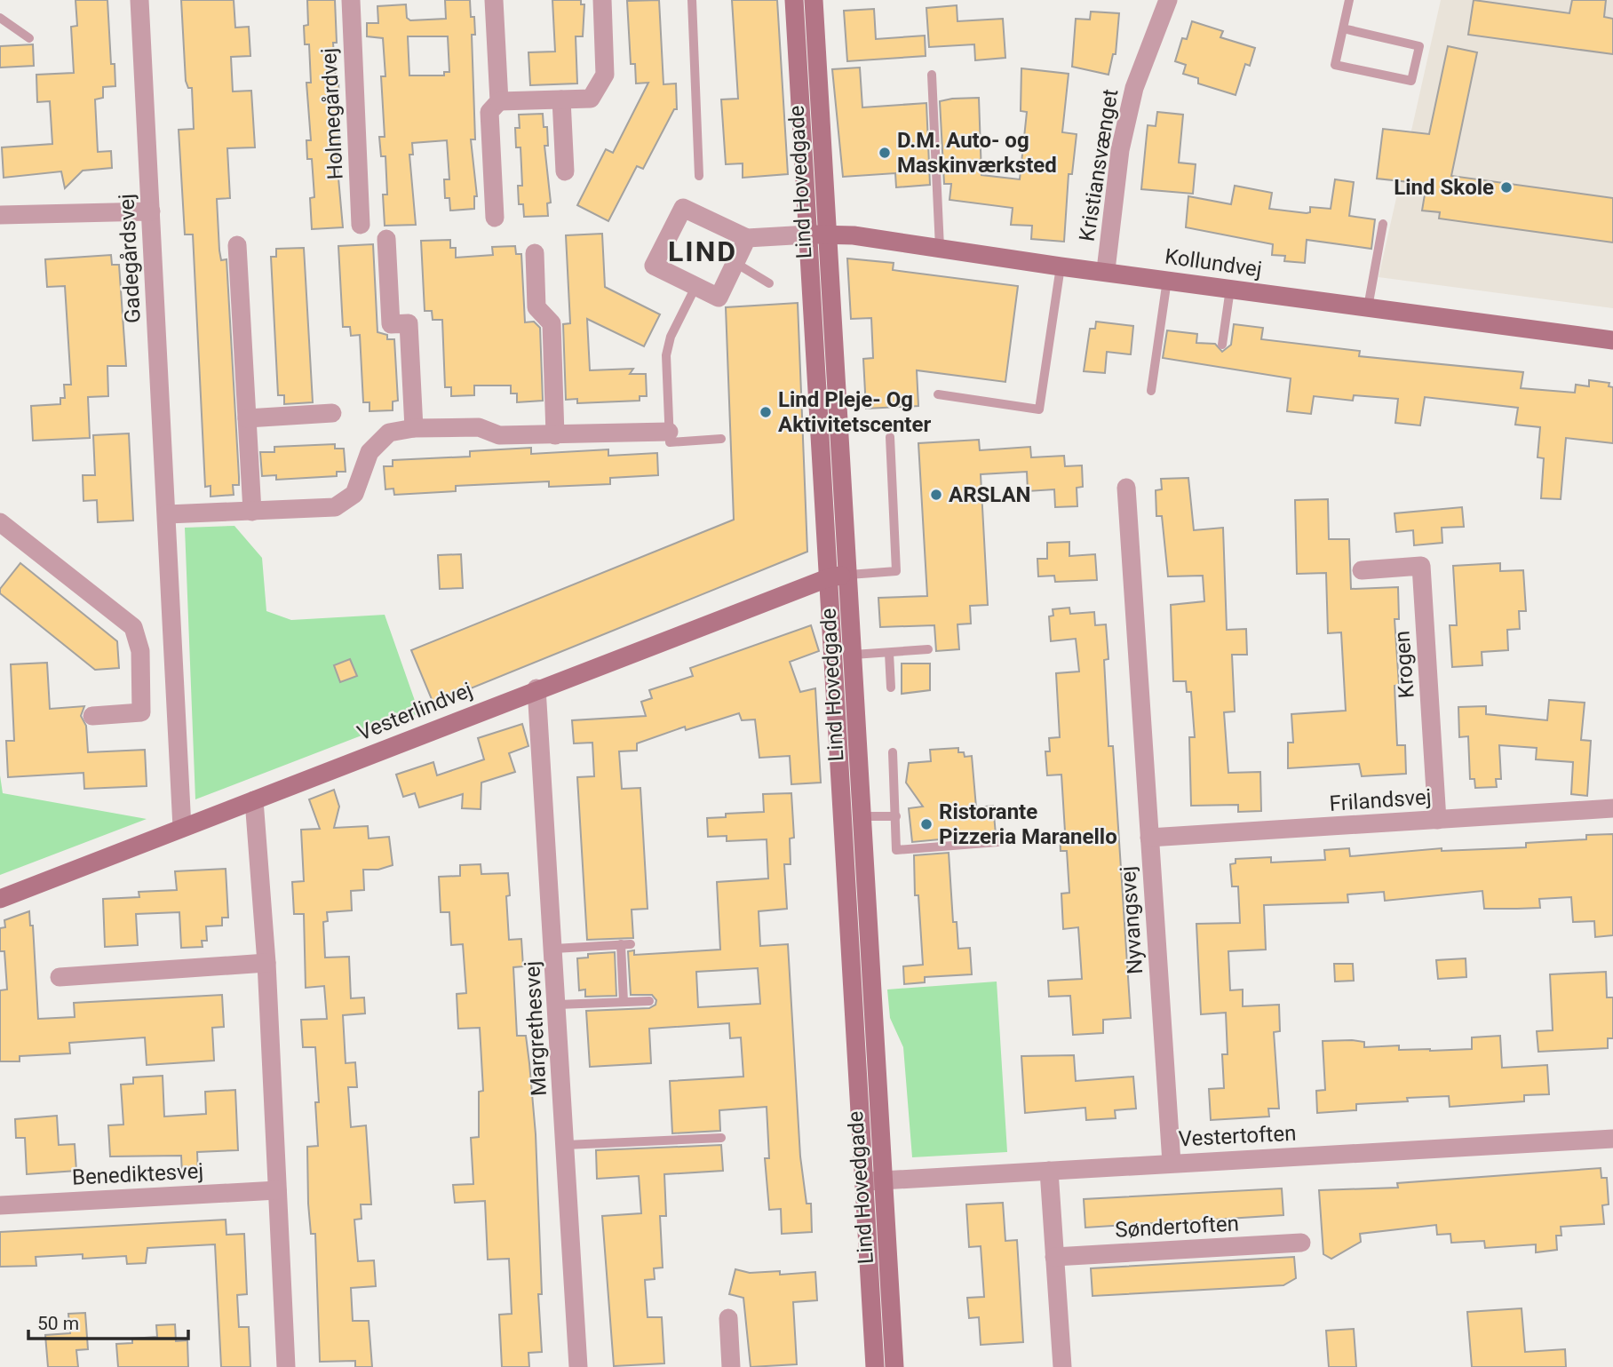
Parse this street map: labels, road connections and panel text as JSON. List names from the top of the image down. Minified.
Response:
{"streets":{"main road":["Lind Hovedgade","Kollundvej","Vesterlindvej"],"street":["Holmegårdvej","Kristiansvænget","Gadegårdsvej","Krogen","Frilandsvej","Nyvangsvej","Margrethesvej","Vestertoften","Benediktesvej","Søndertoften"]},"crossings":[["Kristiansvænget","Kollundvej"],["Lind Hovedgade","Kollundvej"],["Lind Hovedgade","Vesterlindvej"],["Lind Hovedgade","Vestertoften"],["Gadegårdsvej","Vesterlindvej"],["Krogen","Frilandsvej"],["Vesterlindvej","Margrethesvej"],["Frilandsvej","Nyvangsvej"],["Nyvangsvej","Vestertoften"]],"districts":["LIND"],"places":["D.M. Auto- og Maskinværksted","Lind Skole","Lind Pleje- Og Aktivitetscenter","ARSLAN","Ristorante Pizzeria Maranello"],"scale_bar":"50 m"}
